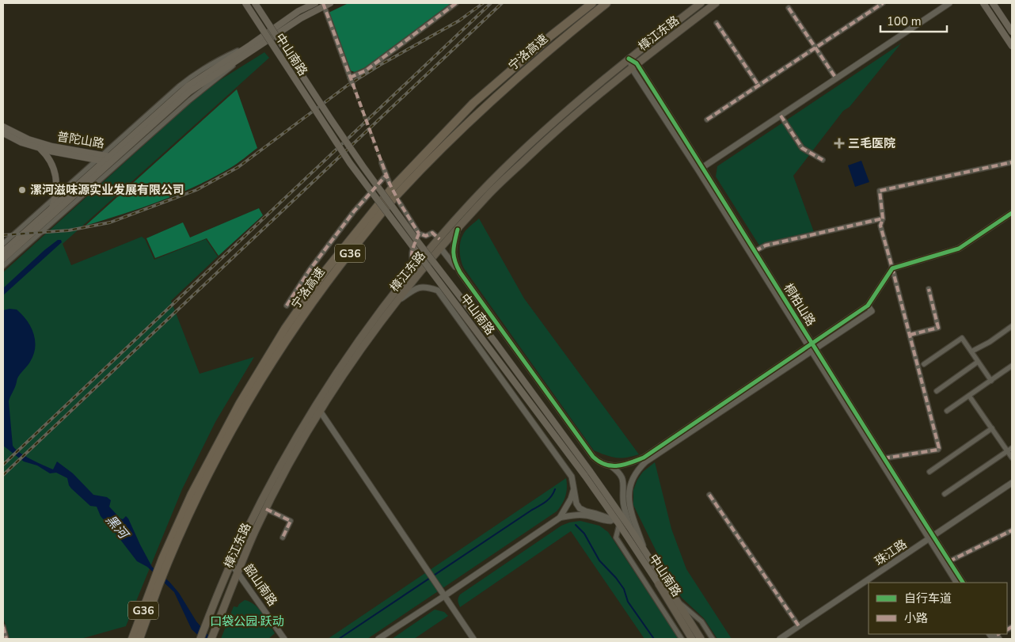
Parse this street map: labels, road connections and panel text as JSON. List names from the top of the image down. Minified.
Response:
{"streets":{"highway":["宁洛高速","G36"],"main road":["樟江东路","中山南路","普陀山路"],"street":["桐柏山路","珠江路","韶山南路"]},"crossings":[["樟江东路","桐柏山路"],["樟江东路","韶山南路"],["桐柏山路","珠江路"]],"water":["黑河"],"parks":["口袋公园·跃动"],"places":{"health":["三毛医院"],"other":["漯河滋味源实业发展有限公司"]},"legend":["自行车道","小路"],"scale_bar":"100 m"}
